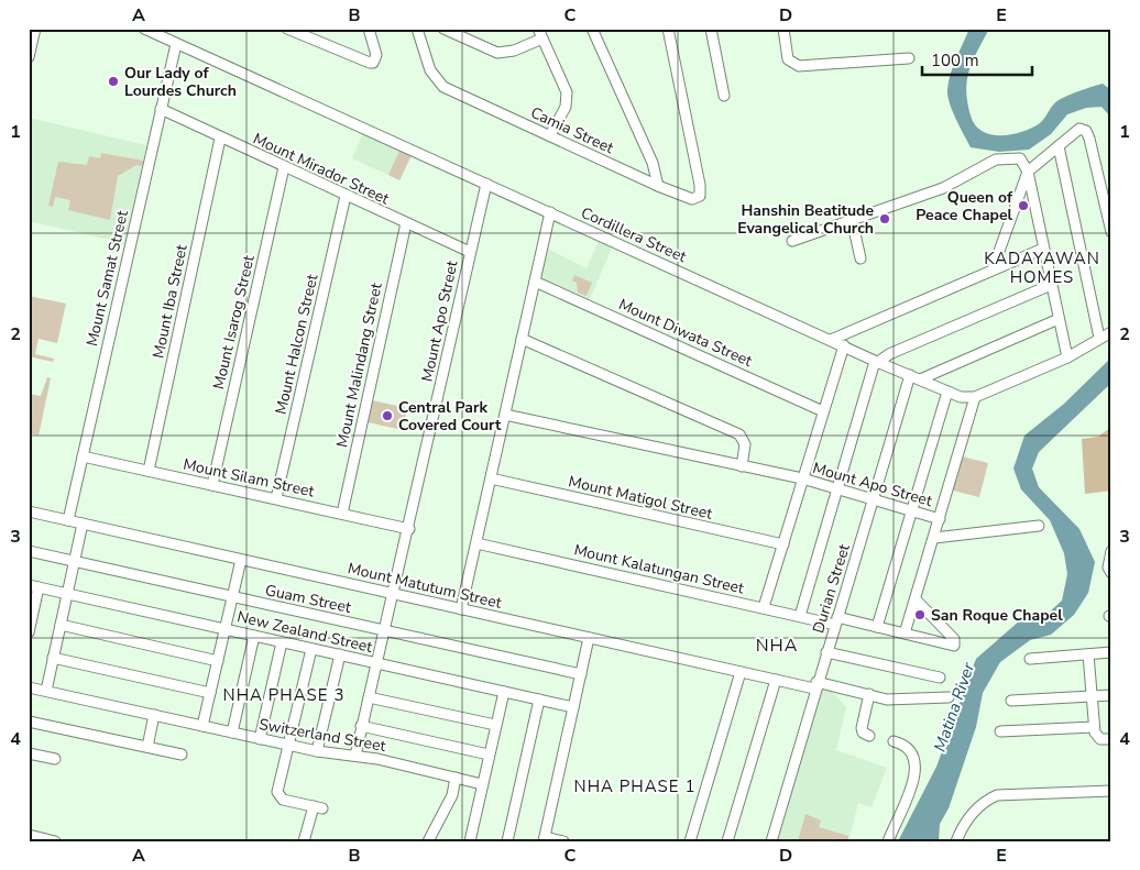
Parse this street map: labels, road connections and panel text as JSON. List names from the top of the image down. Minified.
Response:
{"streets":{"street":["Camia Street","Mount Mirador Street","Cordillera Street","Mount Samat Street","Mount Iba Street","Mount Apo Street","Mount Isarog Street","Mount Diwata Street","Mount Halcon Street","Mount Malindang Street","Mount Silam Street","Mount Matigol Street","Mount Kalatungan Street","Mount Matutum Street","Durian Street","Guam Street","New Zealand Street","Switzerland Street"]},"crossings":[["Mount Mirador Street","Mount Samat Street"],["Mount Mirador Street","Mount Iba Street"],["Mount Mirador Street","Mount Apo Street"],["Mount Mirador Street","Mount Isarog Street"],["Mount Mirador Street","Mount Halcon Street"],["Mount Mirador Street","Mount Malindang Street"],["Cordillera Street","Mount Samat Street"],["Cordillera Street","Mount Apo Street"],["Cordillera Street","Durian Street"],["Mount Samat Street","Mount Silam Street"],["Mount Samat Street","Mount Matutum Street"],["Mount Iba Street","Mount Silam Street"],["Mount Apo Street","Mount Silam Street"],["Mount Apo Street","Mount Matutum Street"],["Mount Apo Street","Durian Street"],["Mount Apo Street","Guam Street"],["Mount Apo Street","New Zealand Street"],["Mount Apo Street","Switzerland Street"],["Mount Isarog Street","Mount Silam Street"],["Mount Halcon Street","Mount Silam Street"],["Mount Malindang Street","Mount Silam Street"],["Mount Kalatungan Street","Durian Street"],["Mount Matutum Street","Durian Street"]],"districts":["KADAYAWAN HOMES","NHA","NHA PHASE 3","NHA PHASE 1"],"water":["Matina River"],"places":["Our Lady of Lourdes Church","Queen of Peace Chapel","Hanshin Beatitude Evangelical Church","Central Park Covered Court","San Roque Chapel"],"scale_bar":"100 m","grid":{"columns":["A","B","C","D","E"],"rows":["1","2","3","4"]}}
